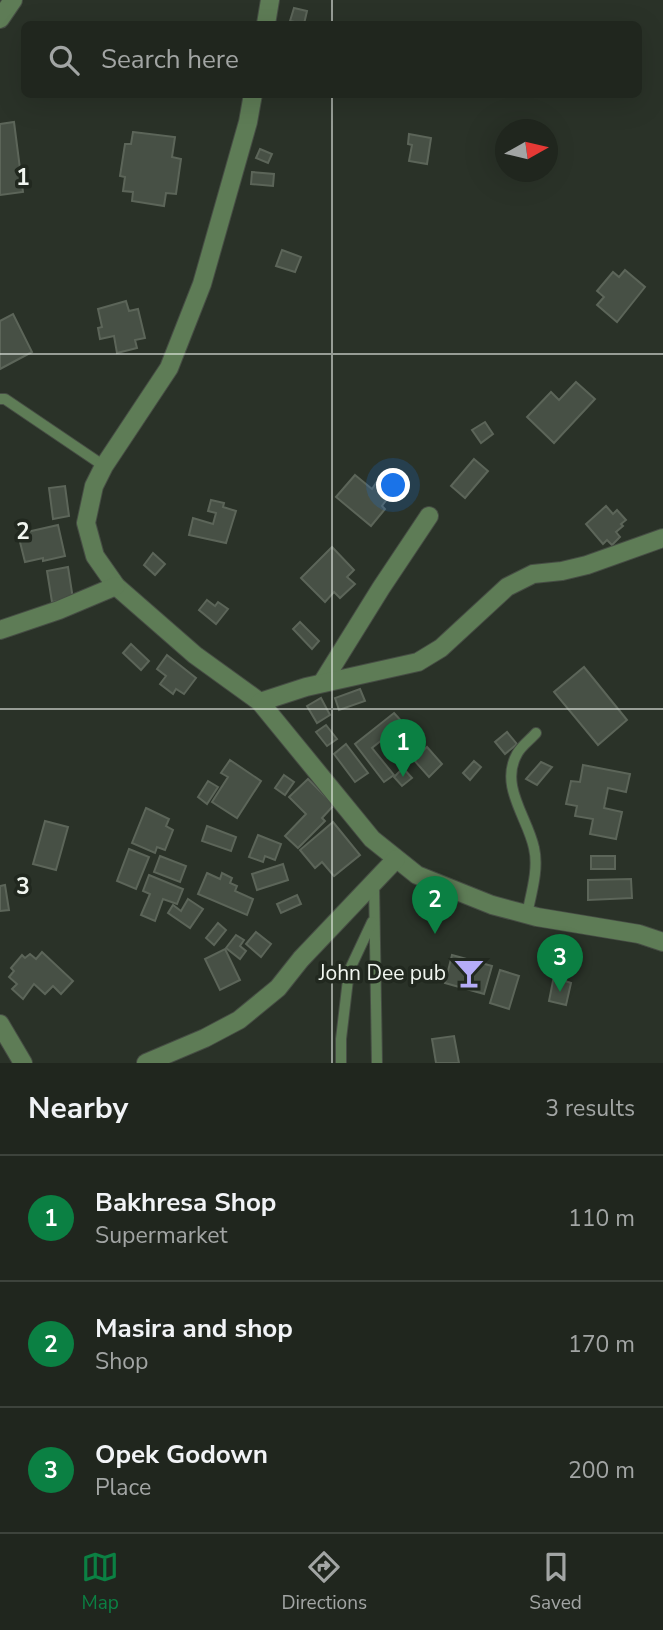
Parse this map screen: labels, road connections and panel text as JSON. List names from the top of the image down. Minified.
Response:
{"places":{"bar":["John Dee pub"]},"north":"right","page":{"search":"Search here","pins":["1","2","3"],"heading":["Nearby","3 results"],"list":[{"mark":"1","name":"Bakhresa Shop","note":"Supermarket","value":"110 m"},{"mark":"2","name":"Masira and shop","note":"Shop","value":"170 m"},{"mark":"3","name":"Opek Godown","note":"Place","value":"200 m"}],"nav":["Map","Directions","Saved"]},"grid":{"rows":["1","2","3"]}}
